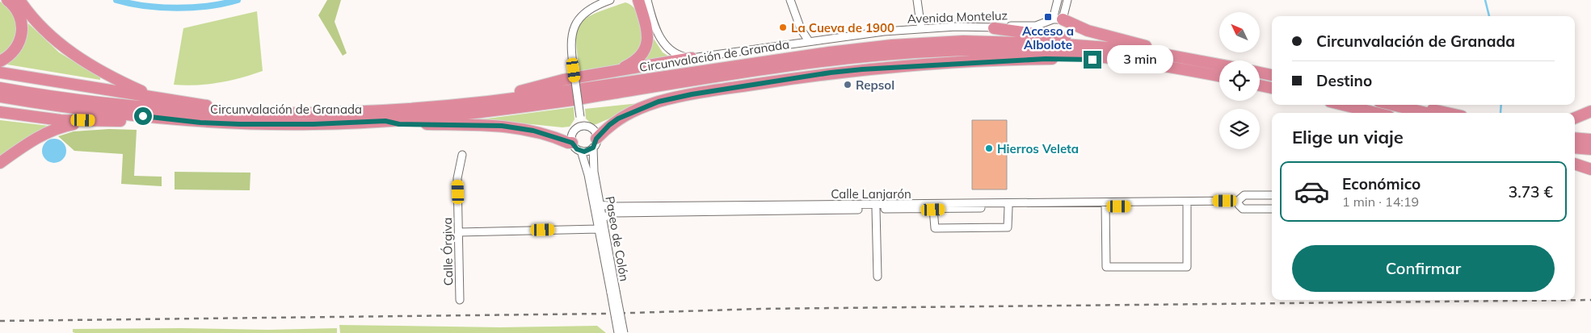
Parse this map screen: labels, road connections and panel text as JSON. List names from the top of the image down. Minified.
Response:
{"streets":{"highway":["Circunvalación de Granada"],"street":["Avenida Monteluz","Calle Lanjarón","Paseo de Colón","Calle Órgiva"]},"crossings":[["Calle Lanjarón","Paseo de Colón"]],"places":{"transit":["Acceso a Albolote"],"other":["La Cueva de 1900","Repsol","Hierros Veleta"]},"north":"top left","page":{"banner":["Circunvalación de Granada","Destino"],"bubble":"3 min","heading":"Elige un viaje","list":[{"name":"Económico","note":"1 min · 14:19","value":"3.73 €"}],"buttons":"Confirmar"}}
